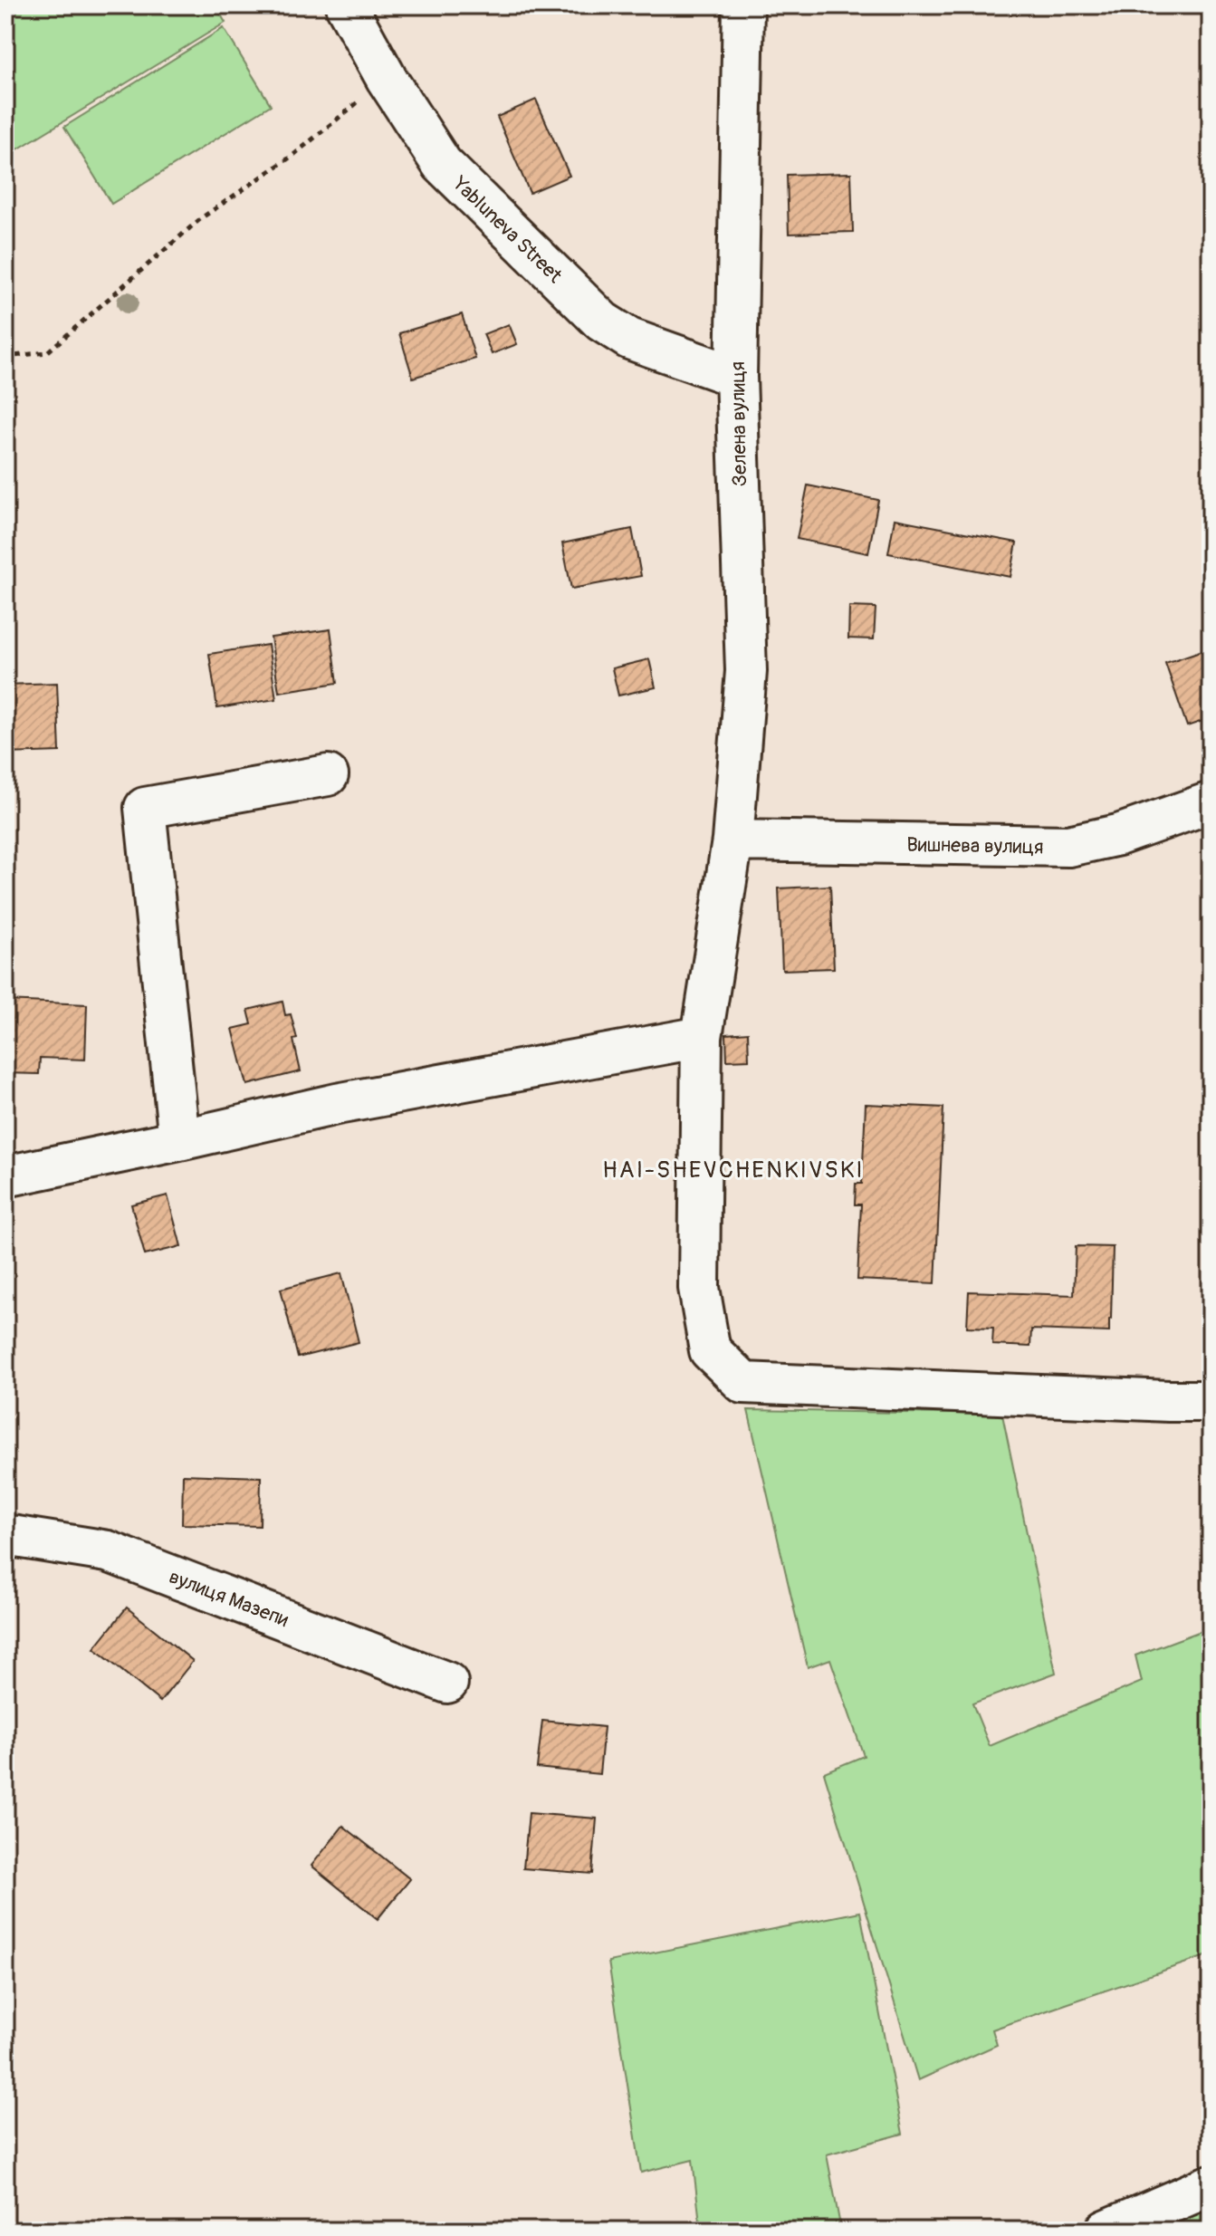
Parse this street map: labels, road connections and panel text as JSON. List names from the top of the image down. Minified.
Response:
{"streets":{"street":["Yabluneva Street","Зелена вулиця","Вишнева вулиця","вулиця Мазепи"]},"crossings":[["Yabluneva Street","Зелена вулиця"],["Зелена вулиця","Вишнева вулиця"]],"districts":["HAI-SHEVCHENKIVSKI"]}
